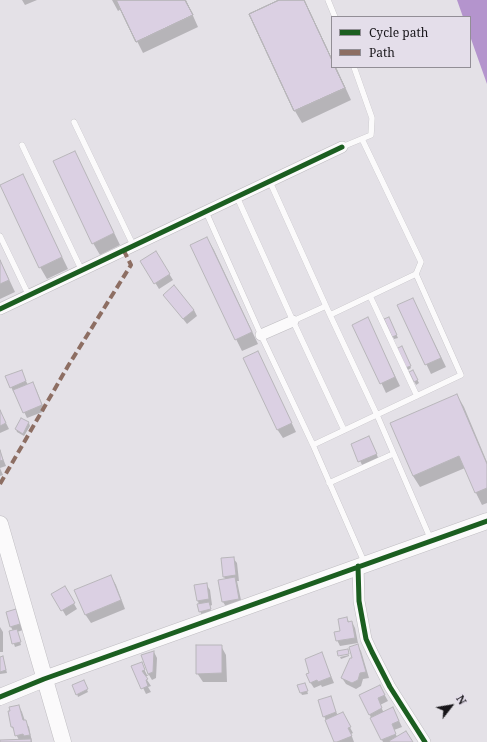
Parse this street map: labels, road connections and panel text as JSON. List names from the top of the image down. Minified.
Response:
{"legend":["Cycle path","Path"],"north":"top right"}
